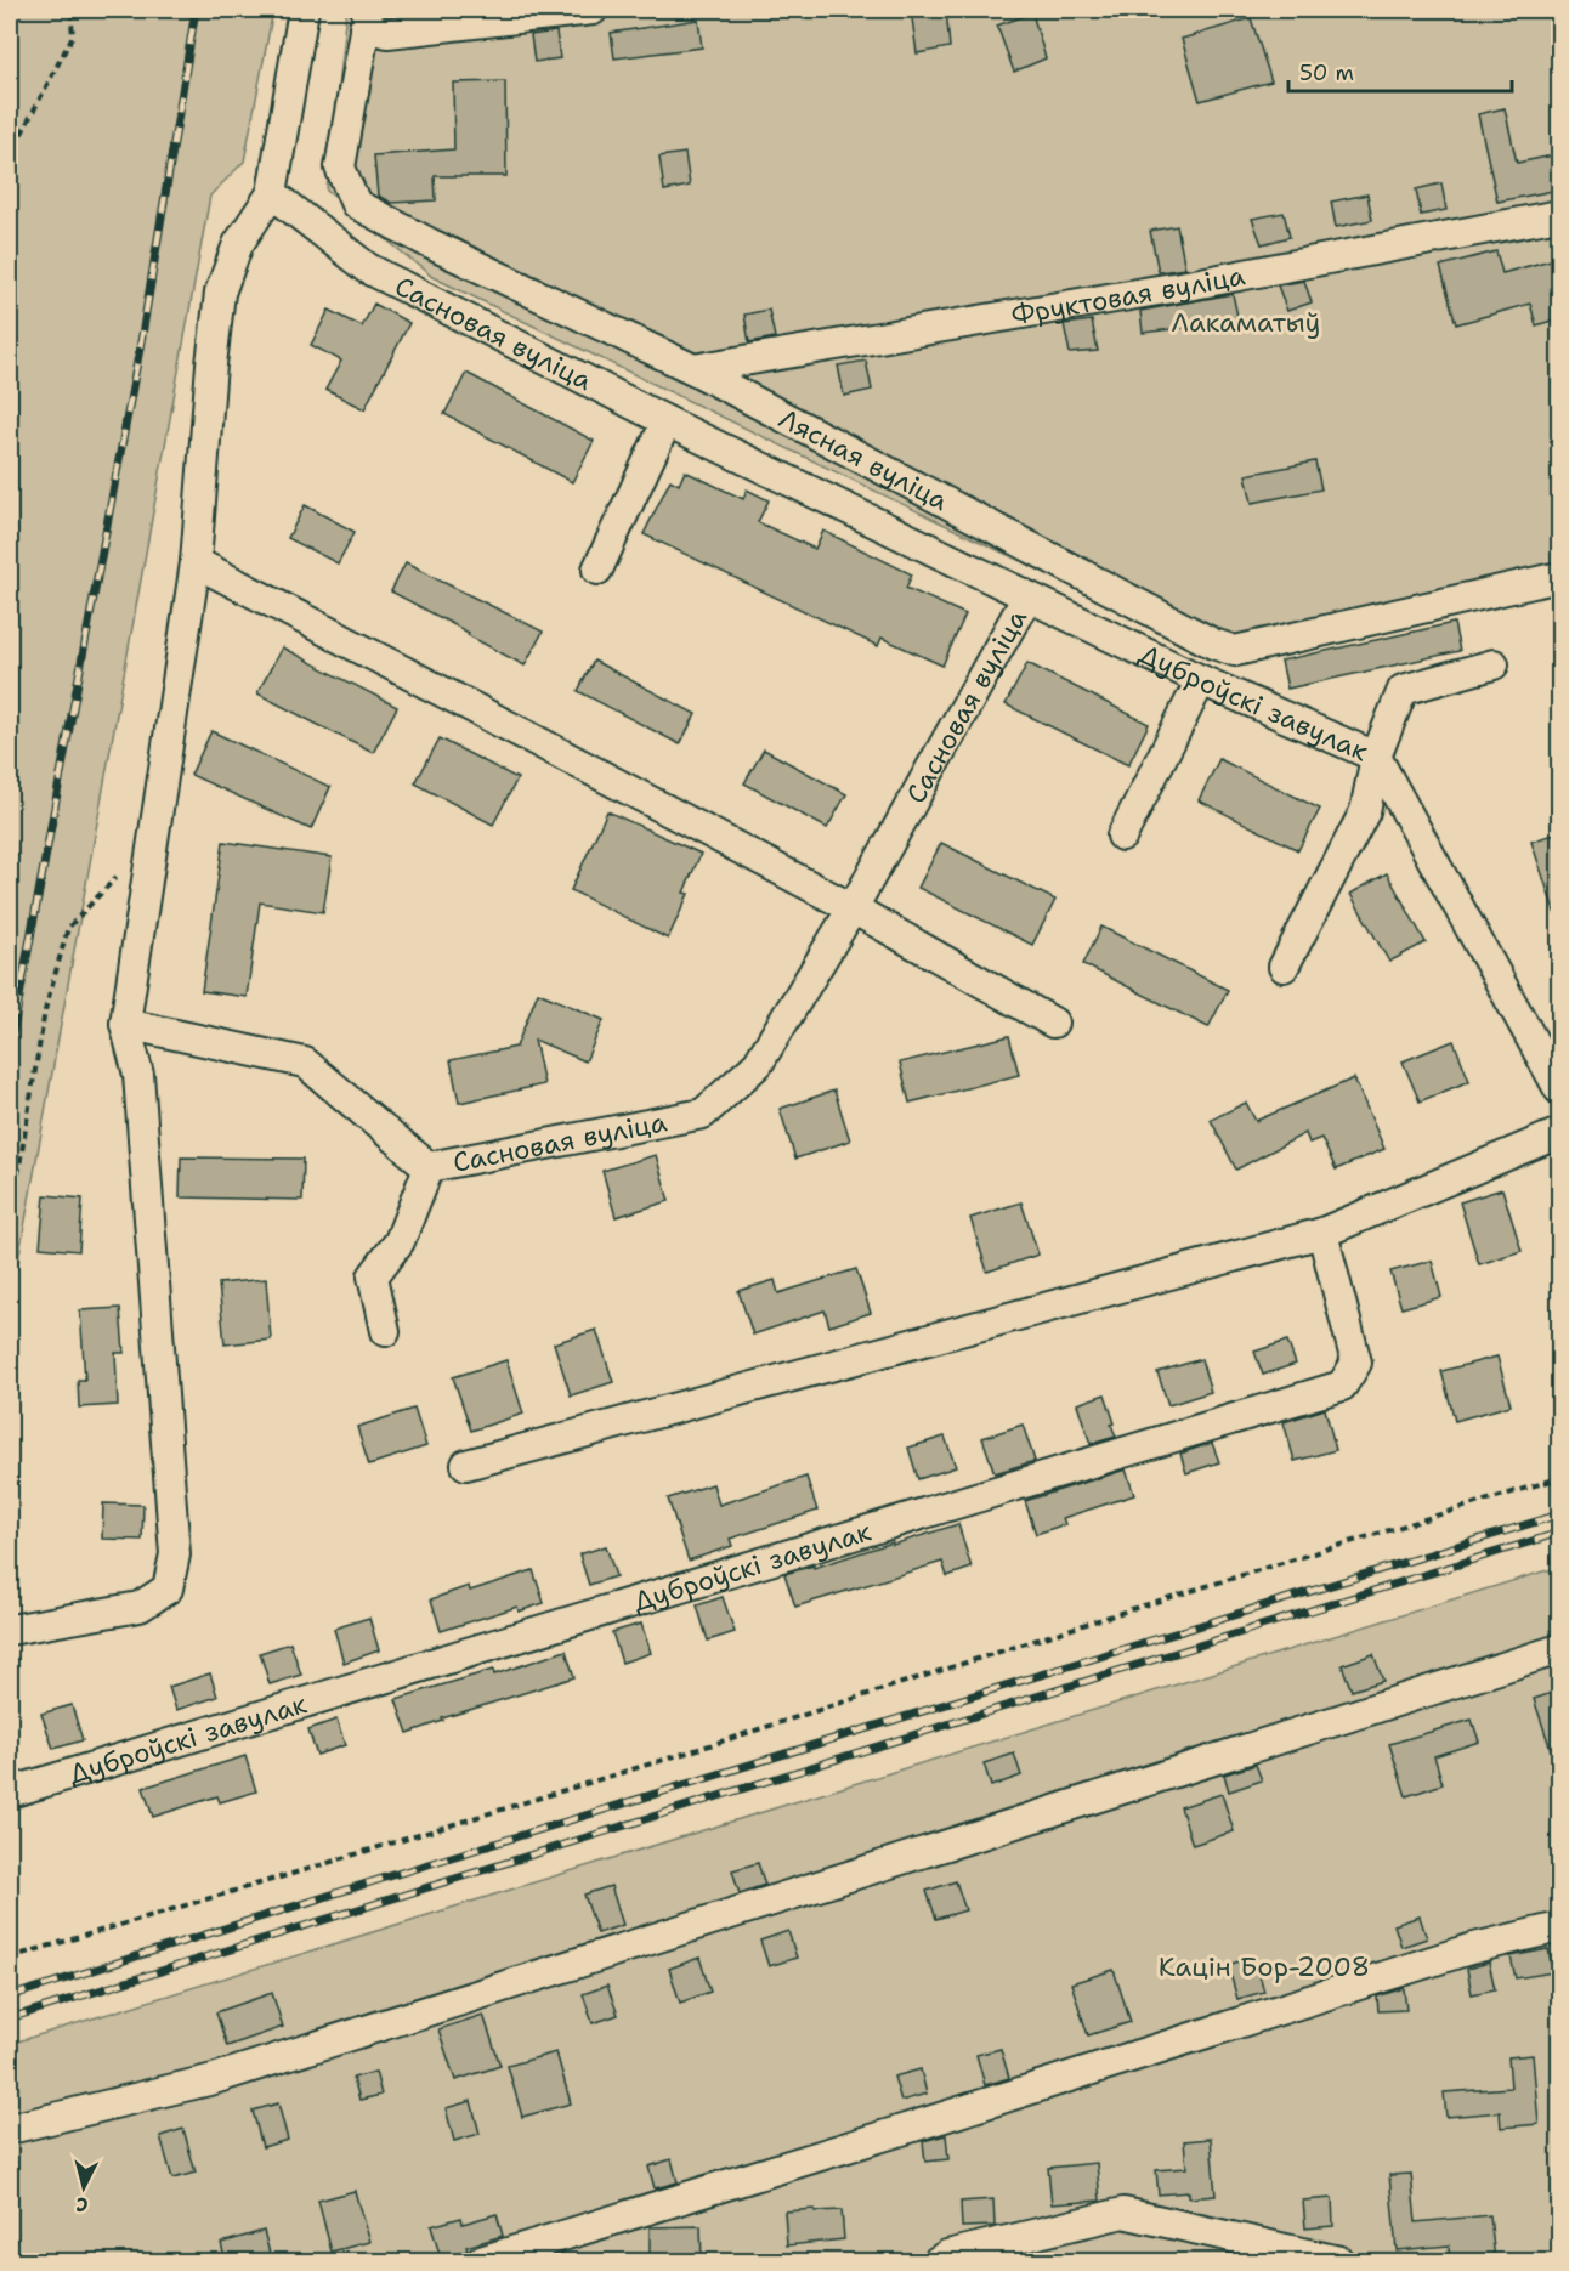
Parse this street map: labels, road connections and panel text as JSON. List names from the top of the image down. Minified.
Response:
{"streets":{"street":["Фруктовая вуліца","Сасновая вуліца","Лясная вуліца","Дуброўскі завулак"]},"crossings":[["Фруктовая вуліца","Лясная вуліца"],["Сасновая вуліца","Дуброўскі завулак"]],"parks":["Лакаматыў","Кацін Бор-2008"],"scale_bar":"50 m","north":"bottom"}
